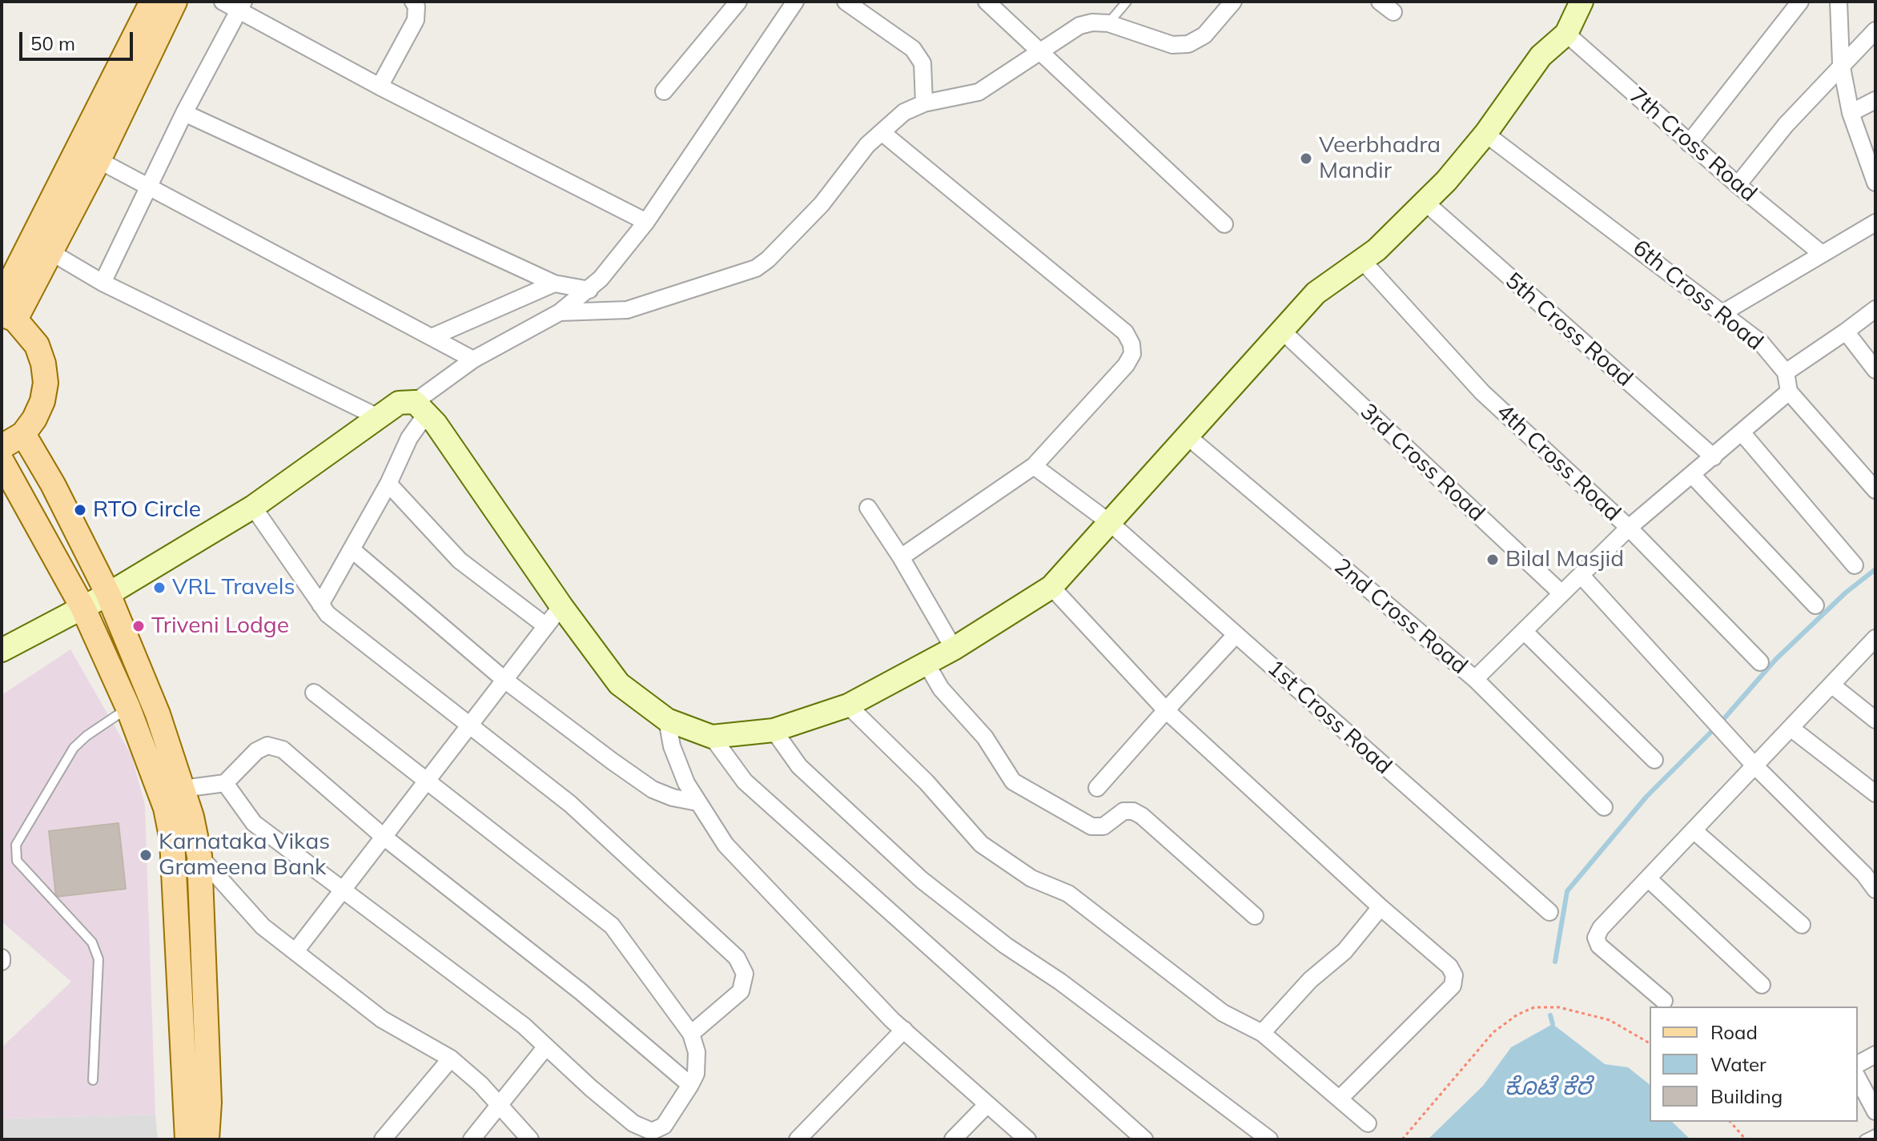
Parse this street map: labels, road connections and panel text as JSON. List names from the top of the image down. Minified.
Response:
{"streets":{"street":["7th Cross Road","6th Cross Road","5th Cross Road","3rd Cross Road","4th Cross Road","2nd Cross Road","1st Cross Road"]},"water":["ಕೊಟೆ ಕೆರೆ"],"places":["Veerbhadra Mandir","RTO Circle","Bilal Masjid","VRL Travels","Triveni Lodge","Karnataka Vikas Grameena Bank"],"legend":["Road","Water","Building"],"scale_bar":"50 m"}
